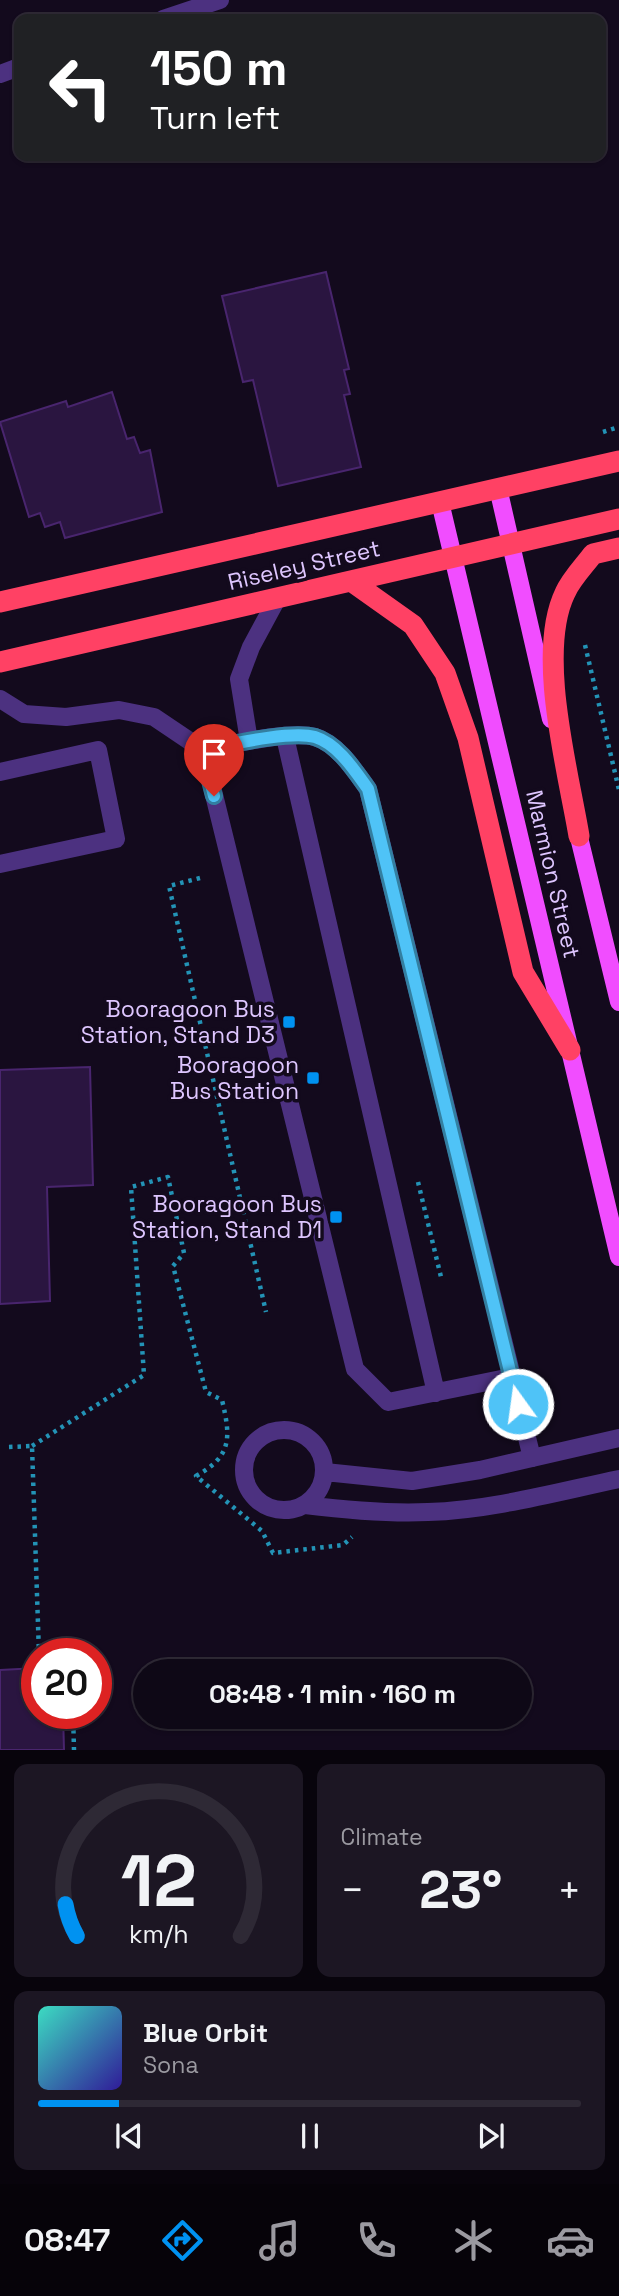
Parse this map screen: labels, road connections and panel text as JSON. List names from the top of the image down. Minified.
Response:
{"streets":{"highway":["Riseley Street"],"main road":["Marmion Street"]},"crossings":[["Riseley Street","Marmion Street"]],"places":{"transit":["Booragoon Bus Station, Stand D3","Booragoon Bus Station","Booragoon Bus Station, Stand D1"]},"page":{"turn":["150 m","Turn left"],"limit":"20","trip":"08:48 · 1 min · 160 m","tile":"Climate","heat":["−","23°","+"],"song":["Blue Orbit","Sona"],"tabs":"08:47","gauge":["12","km/h"]}}
